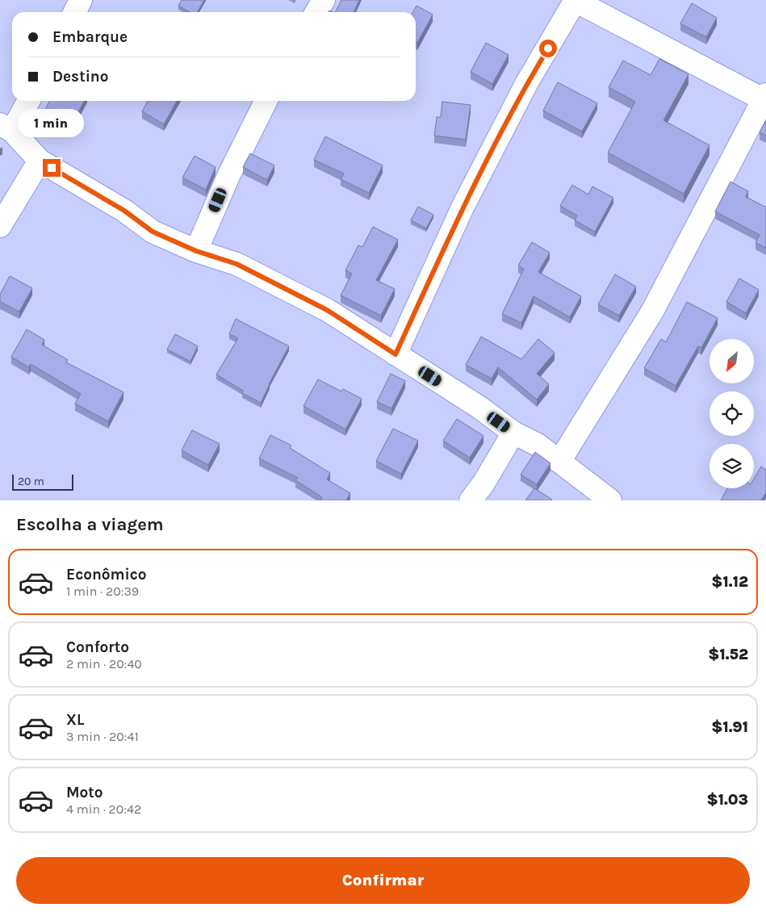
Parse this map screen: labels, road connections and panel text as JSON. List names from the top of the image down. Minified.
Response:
{"scale_bar":"20 m","north":"bottom left","page":{"banner":["Embarque","Destino"],"bubble":"1 min","scale":"20 m","heading":"Escolha a viagem","list":[{"name":"Econômico","note":"1 min · 20:39","value":"$1.12"},{"name":"Conforto","note":"2 min · 20:40","value":"$1.52"},{"name":"XL","note":"3 min · 20:41","value":"$1.91"},{"name":"Moto","note":"4 min · 20:42","value":"$1.03"}],"buttons":"Confirmar"}}
